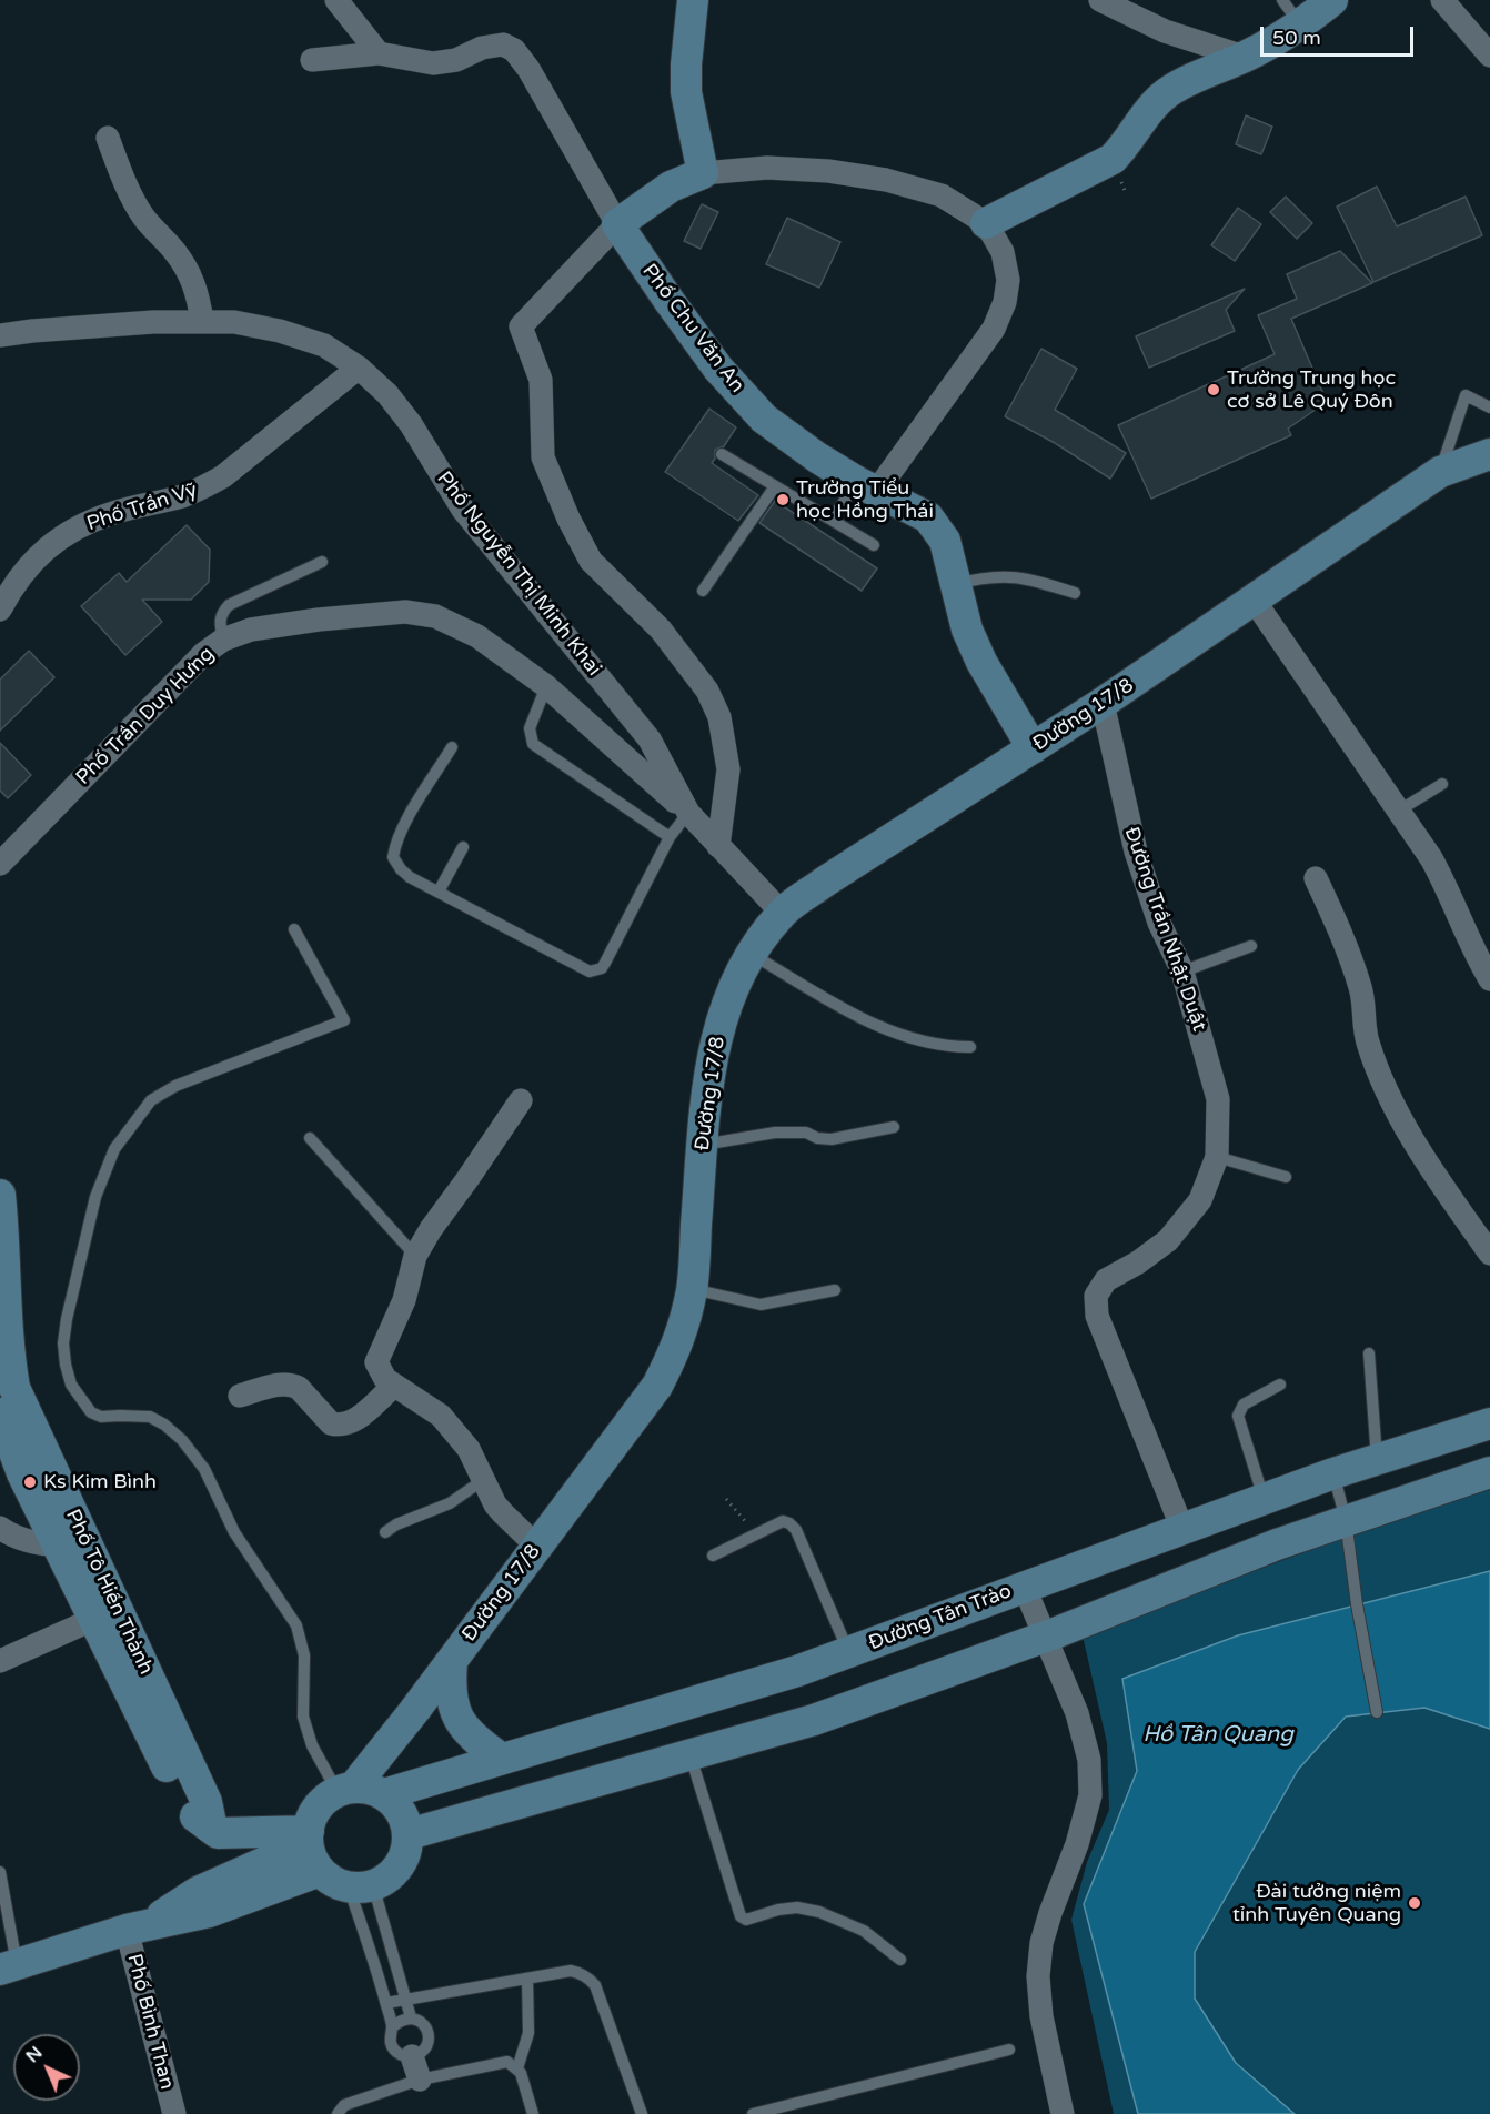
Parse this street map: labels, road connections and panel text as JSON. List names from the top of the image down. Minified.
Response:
{"streets":{"street":["Phố Chu Văn An","Phố Trần Vỹ","Phố Nguyễn Thị Minh Khai","Đường 17/8","Phố Trần Duy Hưng","Đường Trần Nhật Duật","Phố Tô Hiến Thành","Đường Tân Trào","Phố Bình Than"]},"crossings":[["Phố Chu Văn An","Đường 17/8"],["Phố Trần Vỹ","Phố Nguyễn Thị Minh Khai"],["Phố Nguyễn Thị Minh Khai","Đường 17/8"],["Phố Nguyễn Thị Minh Khai","Phố Trần Duy Hưng"],["Đường 17/8","Đường Trần Nhật Duật"],["Đường 17/8","Đường Tân Trào"],["Đường Trần Nhật Duật","Đường Tân Trào"]],"water":["Hồ Tân Quang"],"places":["Trường Trung học cơ sở Lê Quý Đôn","Trường Tiểu học Hồng Thái","Ks Kim Bình","Đài tưởng niệm tỉnh Tuyên Quang"],"scale_bar":"50 m","north":"top left"}
